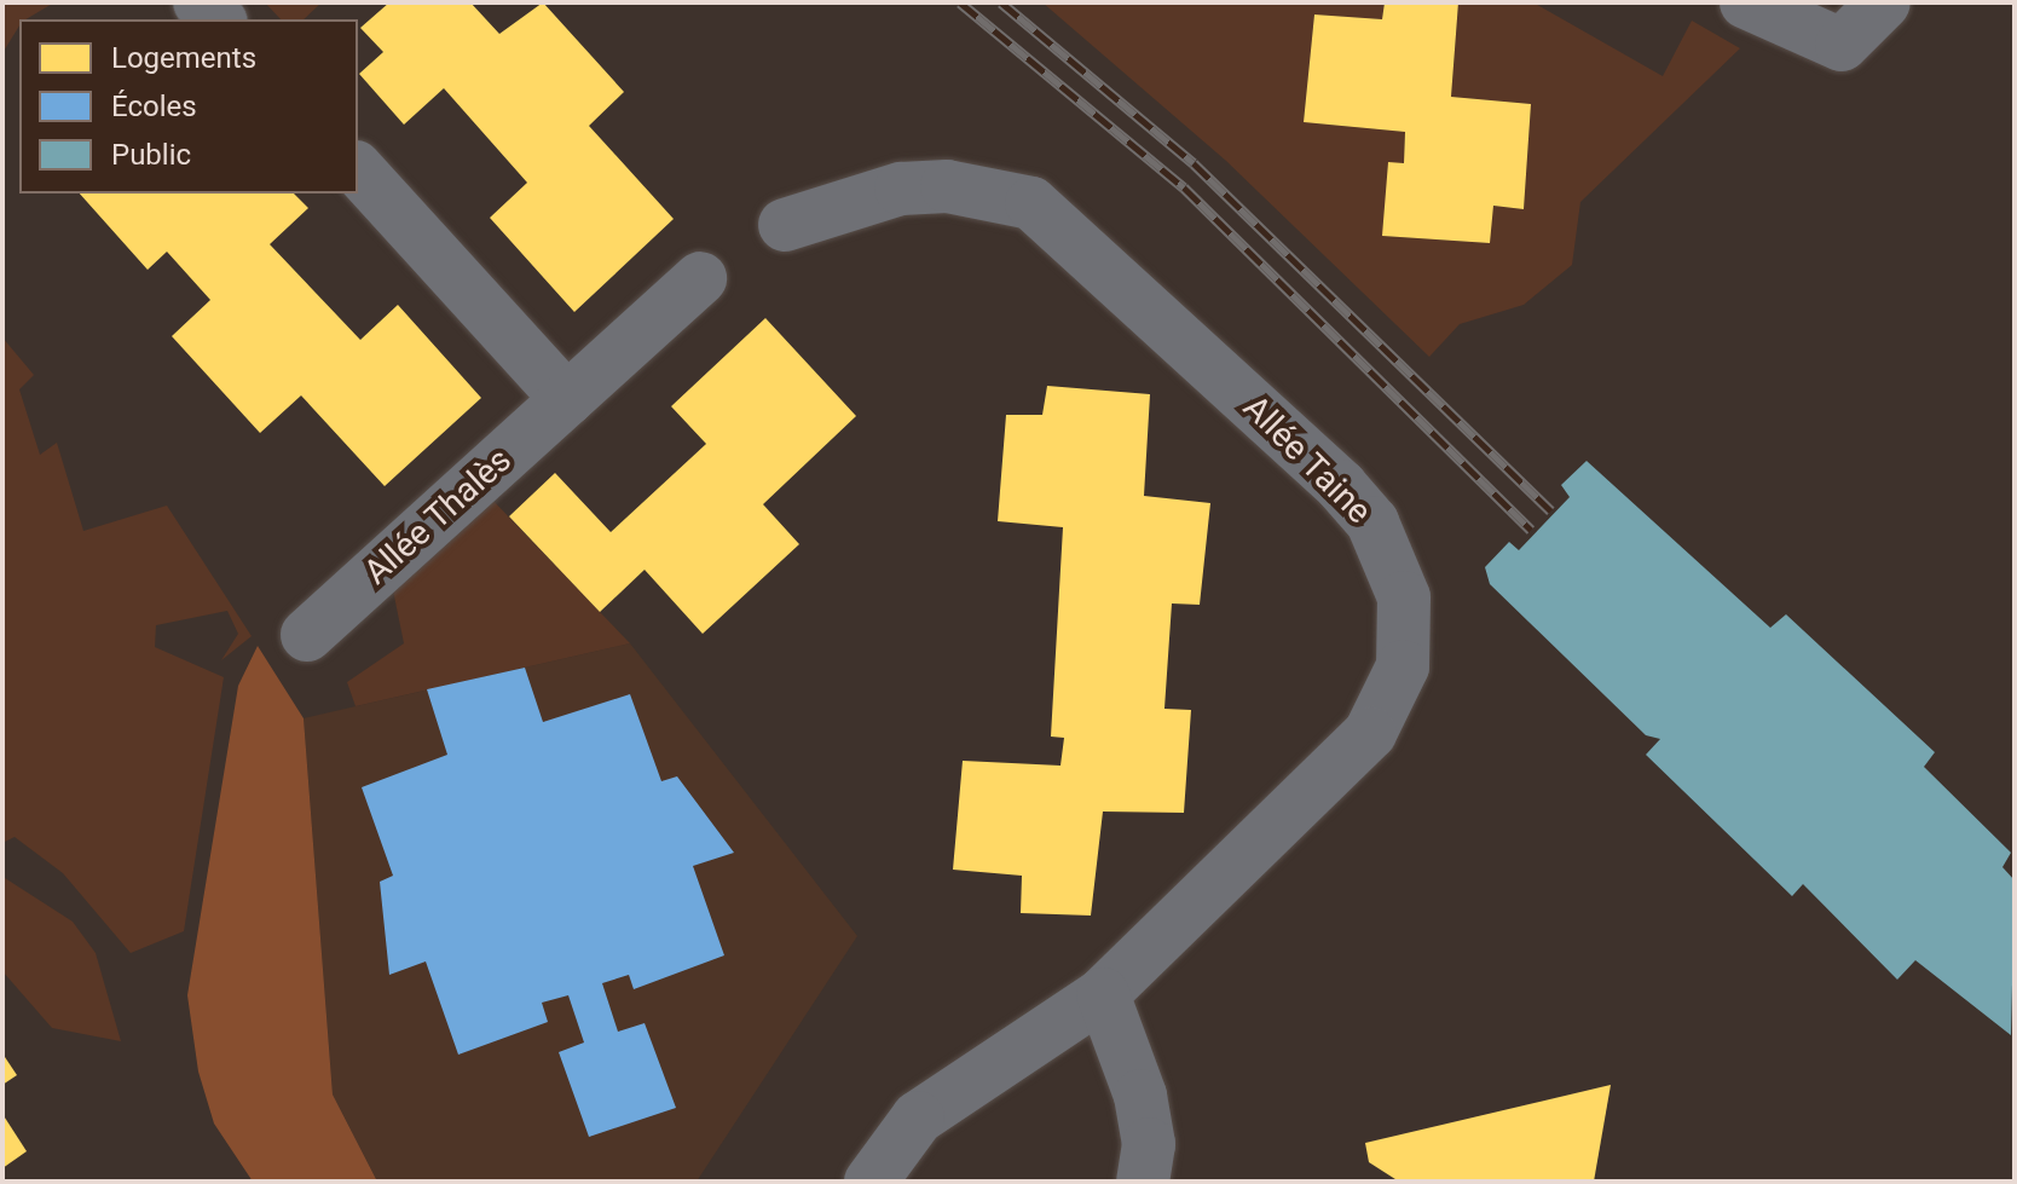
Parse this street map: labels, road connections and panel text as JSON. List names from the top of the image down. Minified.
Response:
{"streets":{"street":["Allée Taine","Allée Thalès"]},"legend":["Logements","Écoles","Public"]}
